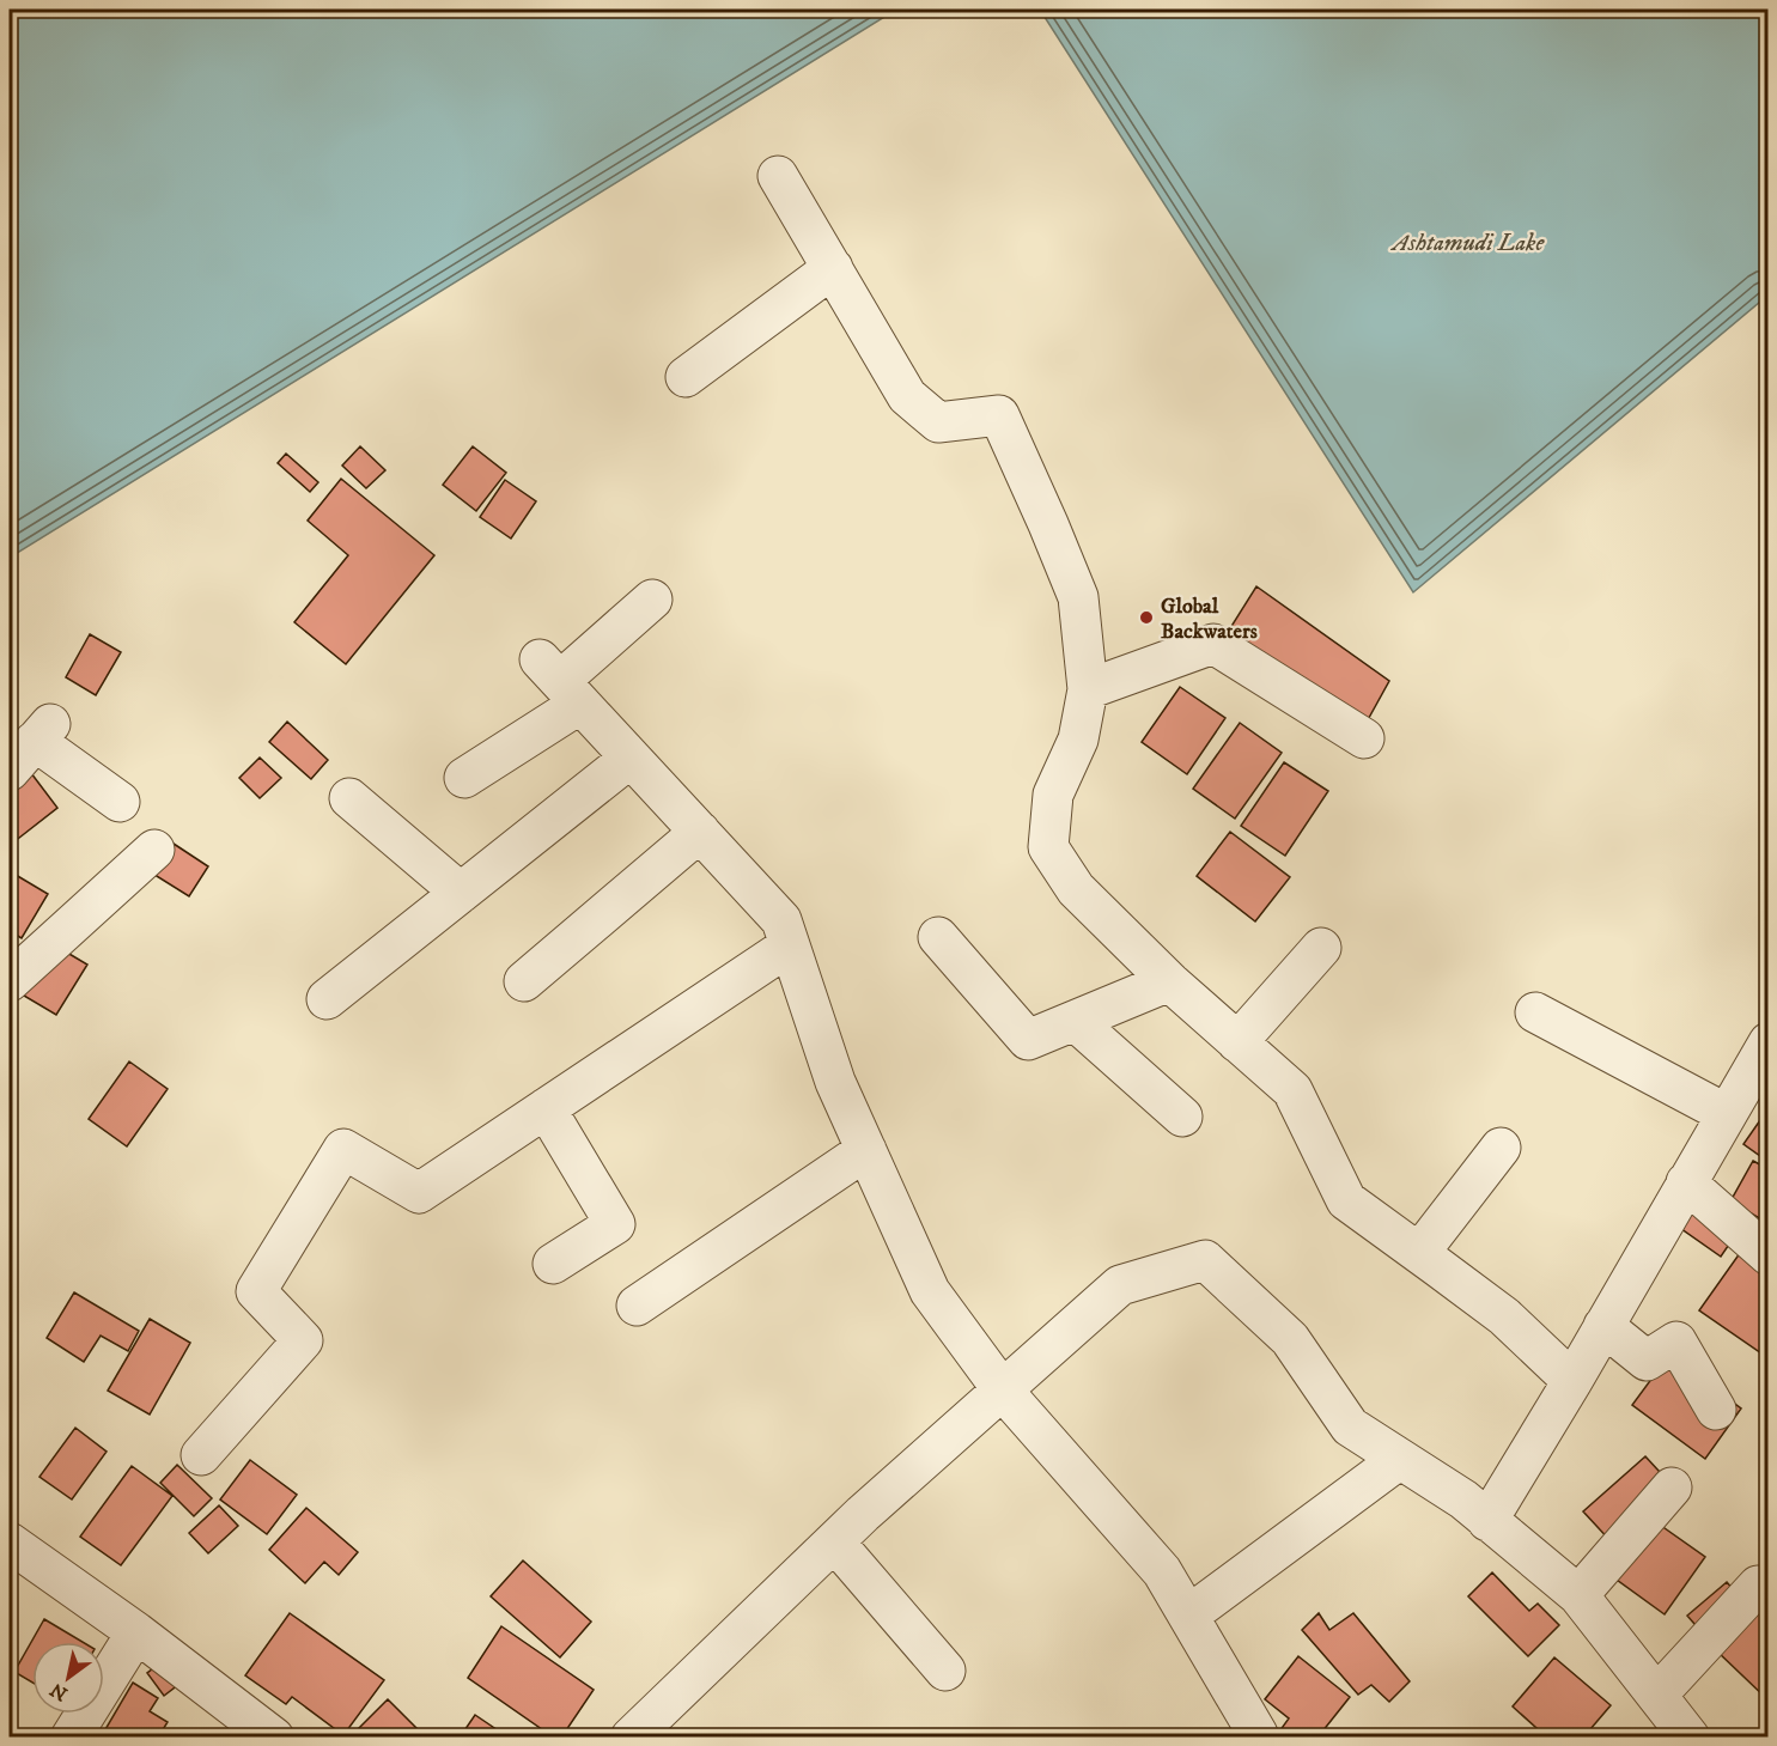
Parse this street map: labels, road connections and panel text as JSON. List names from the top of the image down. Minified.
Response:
{"water":["Ashtamudi Lake"],"places":["Global Backwaters"],"north":"bottom left"}
